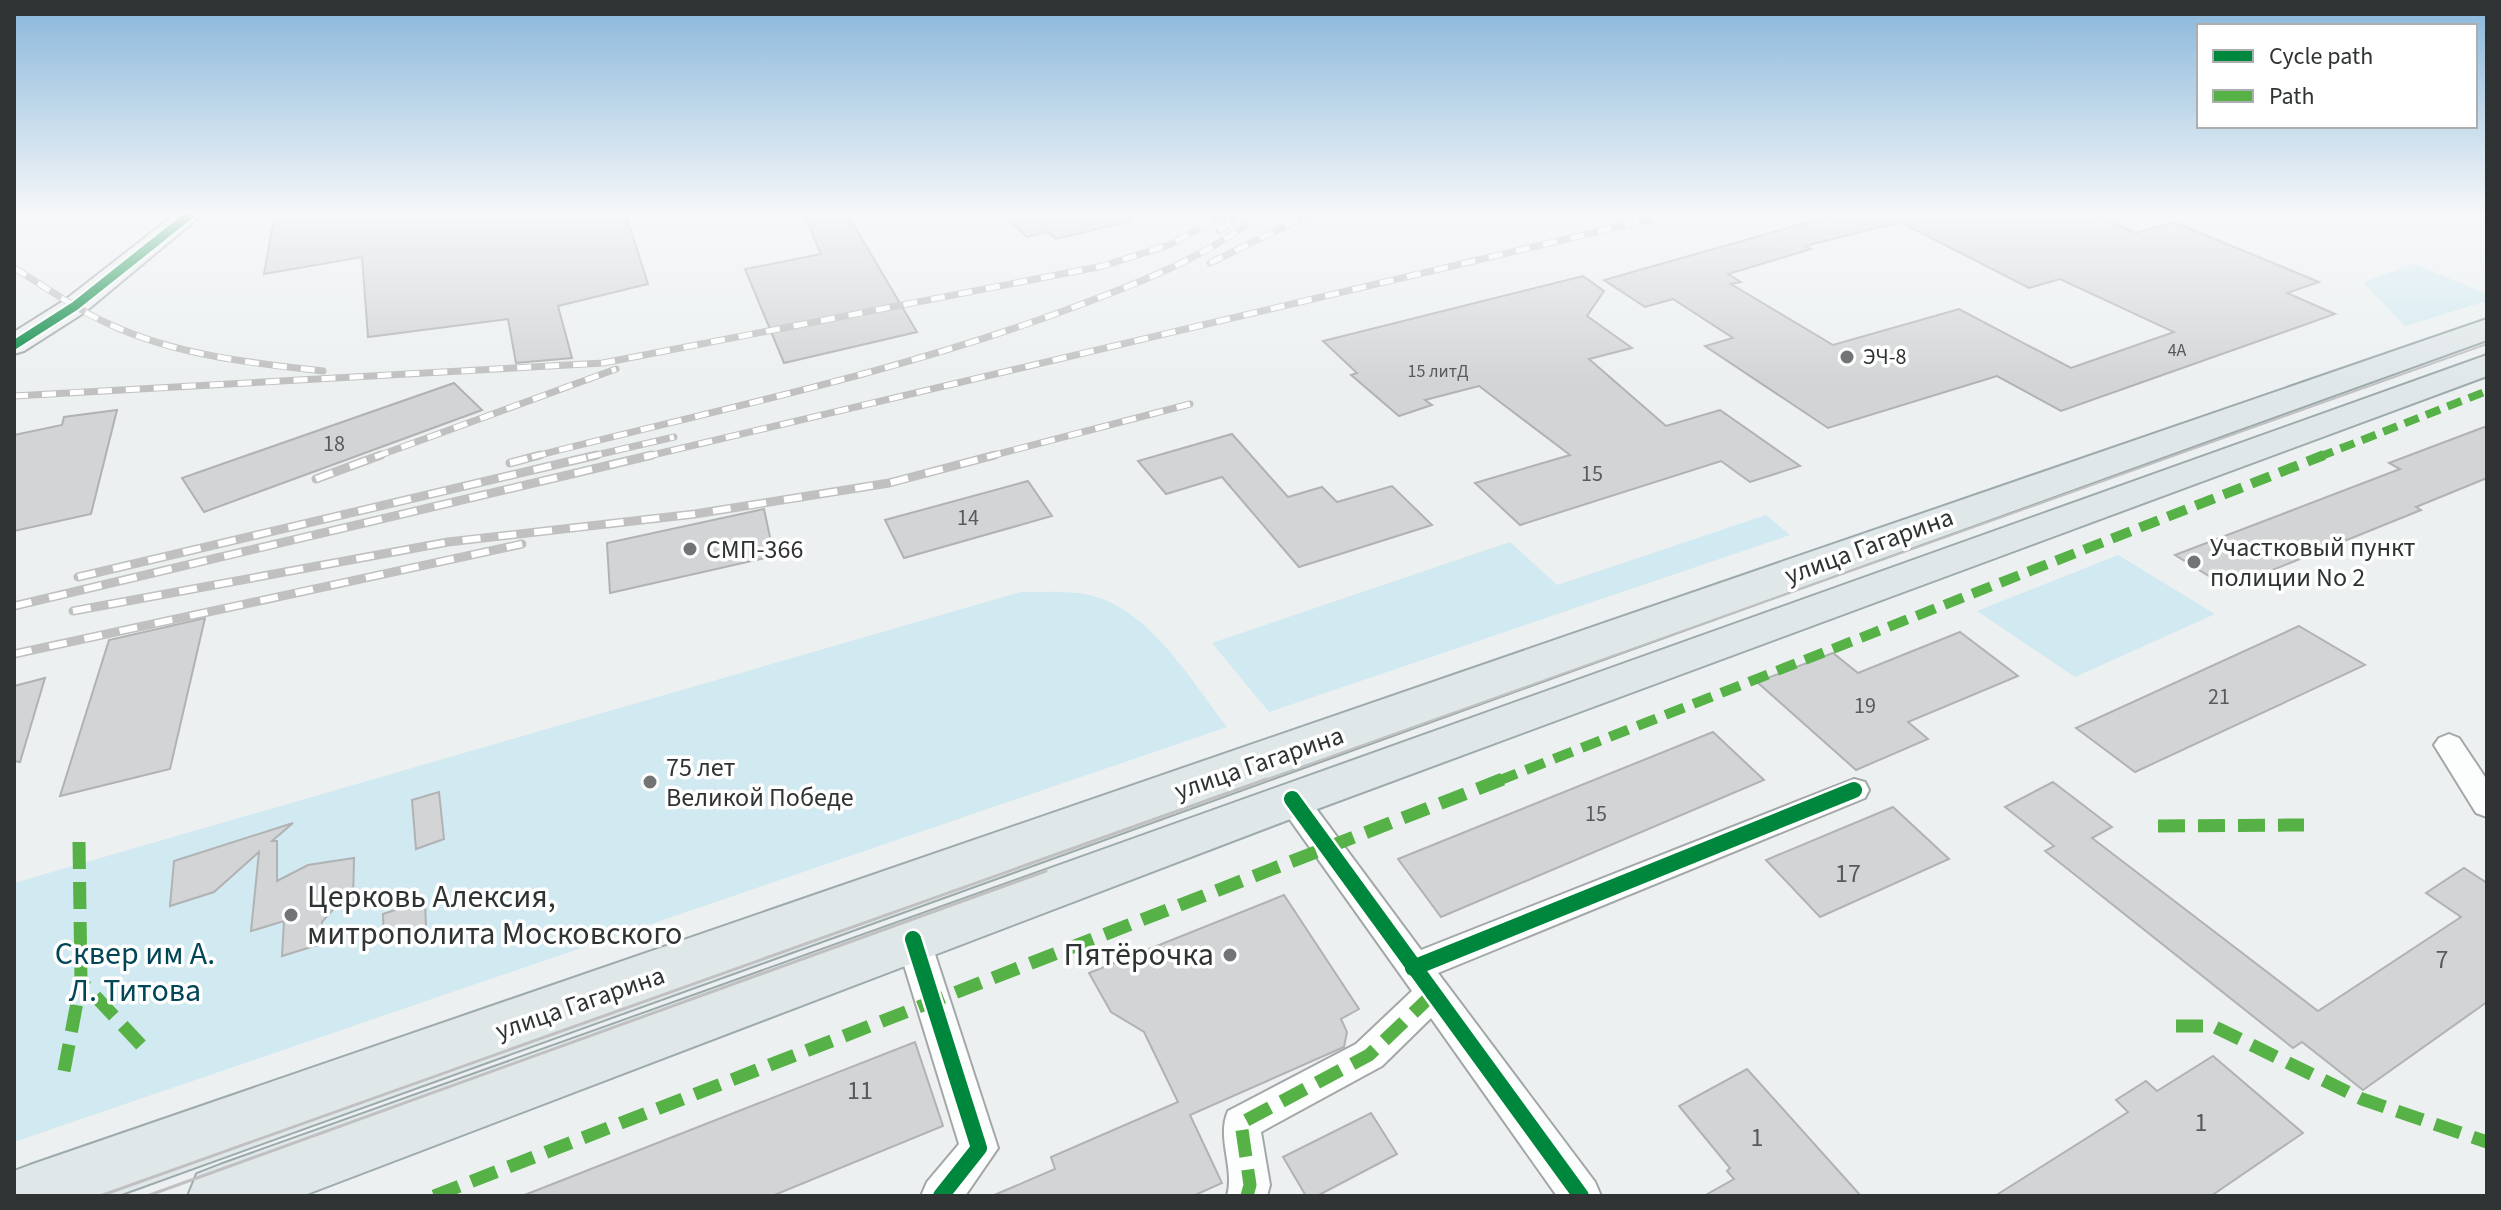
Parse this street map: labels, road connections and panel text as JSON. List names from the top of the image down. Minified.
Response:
{"streets":{"main road":["улица Гагарина"]},"parks":["Сквер им А. Л. Титова"],"places":["ЭЧ-8","СМП-366","Участковый пункт полиции No 2","75 лет Великой Победе","Церковь Алексия, митрополита Московского","Пятёрочка"],"house_numbers":["4А","15 литД","18","15","14","21","19","15","17","7","11","1","1"],"legend":["Cycle path","Path"]}
